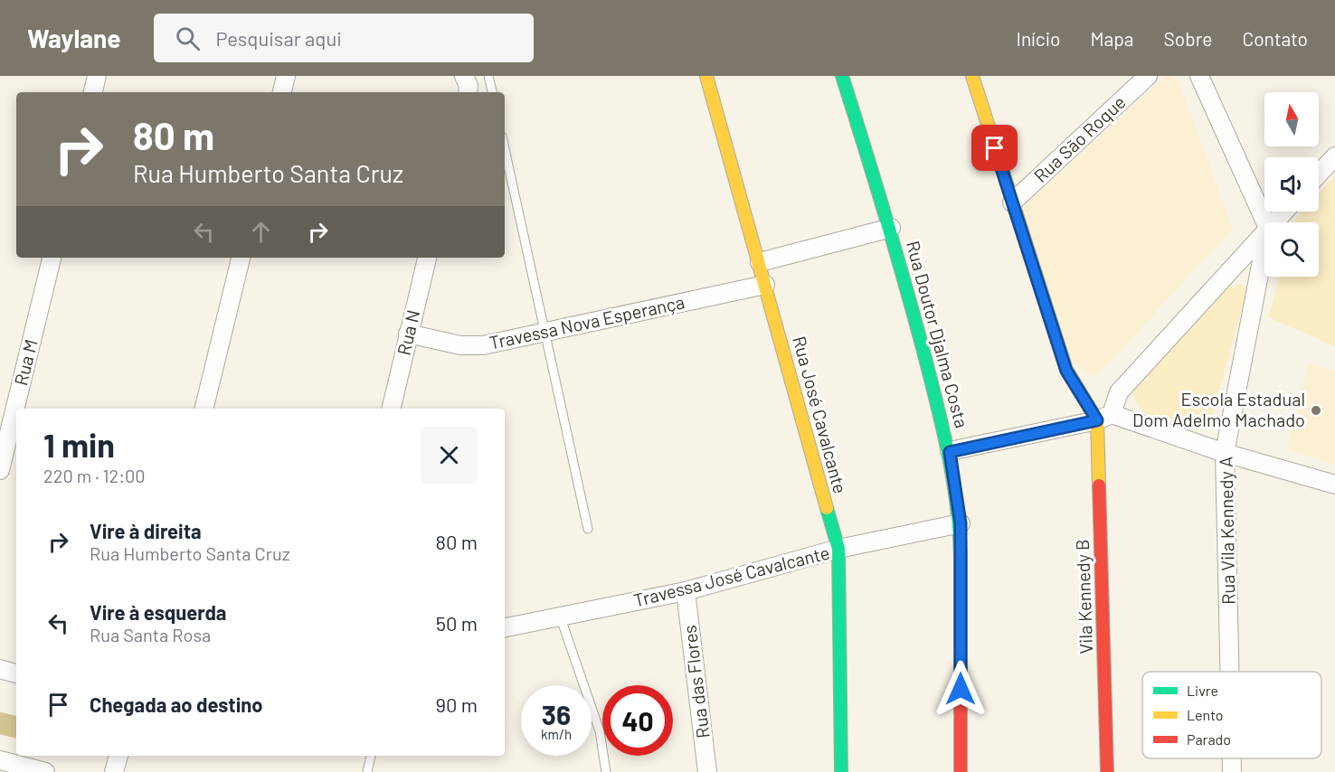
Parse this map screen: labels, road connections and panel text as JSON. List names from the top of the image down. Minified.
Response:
{"streets":{"street":["Rua São Roque","Travessa Nova Esperança","Rua N","Rua Doutor Djalma Costa","Rua M","Rua José Cavalcante","Rua Vila Kennedy A","Travessa José Cavalcante","Vila Kennedy B","Rua das Flores"]},"crossings":[["Travessa Nova Esperança","Rua N"],["Travessa Nova Esperança","Rua José Cavalcante"],["Rua Doutor Djalma Costa","Travessa José Cavalcante"],["Rua José Cavalcante","Travessa José Cavalcante"],["Travessa José Cavalcante","Rua das Flores"]],"places":["Escola Estadual Dom Adelmo Machado"],"legend":["Livre","Lento","Parado"],"north":"top","page":{"header":"Waylane","search":"Pesquisar aqui","nav":["Início","Mapa","Sobre","Contato"],"turn":["80 m","Rua Humberto Santa Cruz"],"heading":["1 min","220 m · 12:00"],"list":[{"name":"Vire à direita","note":"Rua Humberto Santa Cruz","value":"80 m"},{"name":"Vire à esquerda","note":"Rua Santa Rosa","value":"50 m"},{"name":"Chegada ao destino","value":"90 m"}],"speed":"36 km/h","limit":"40"}}
